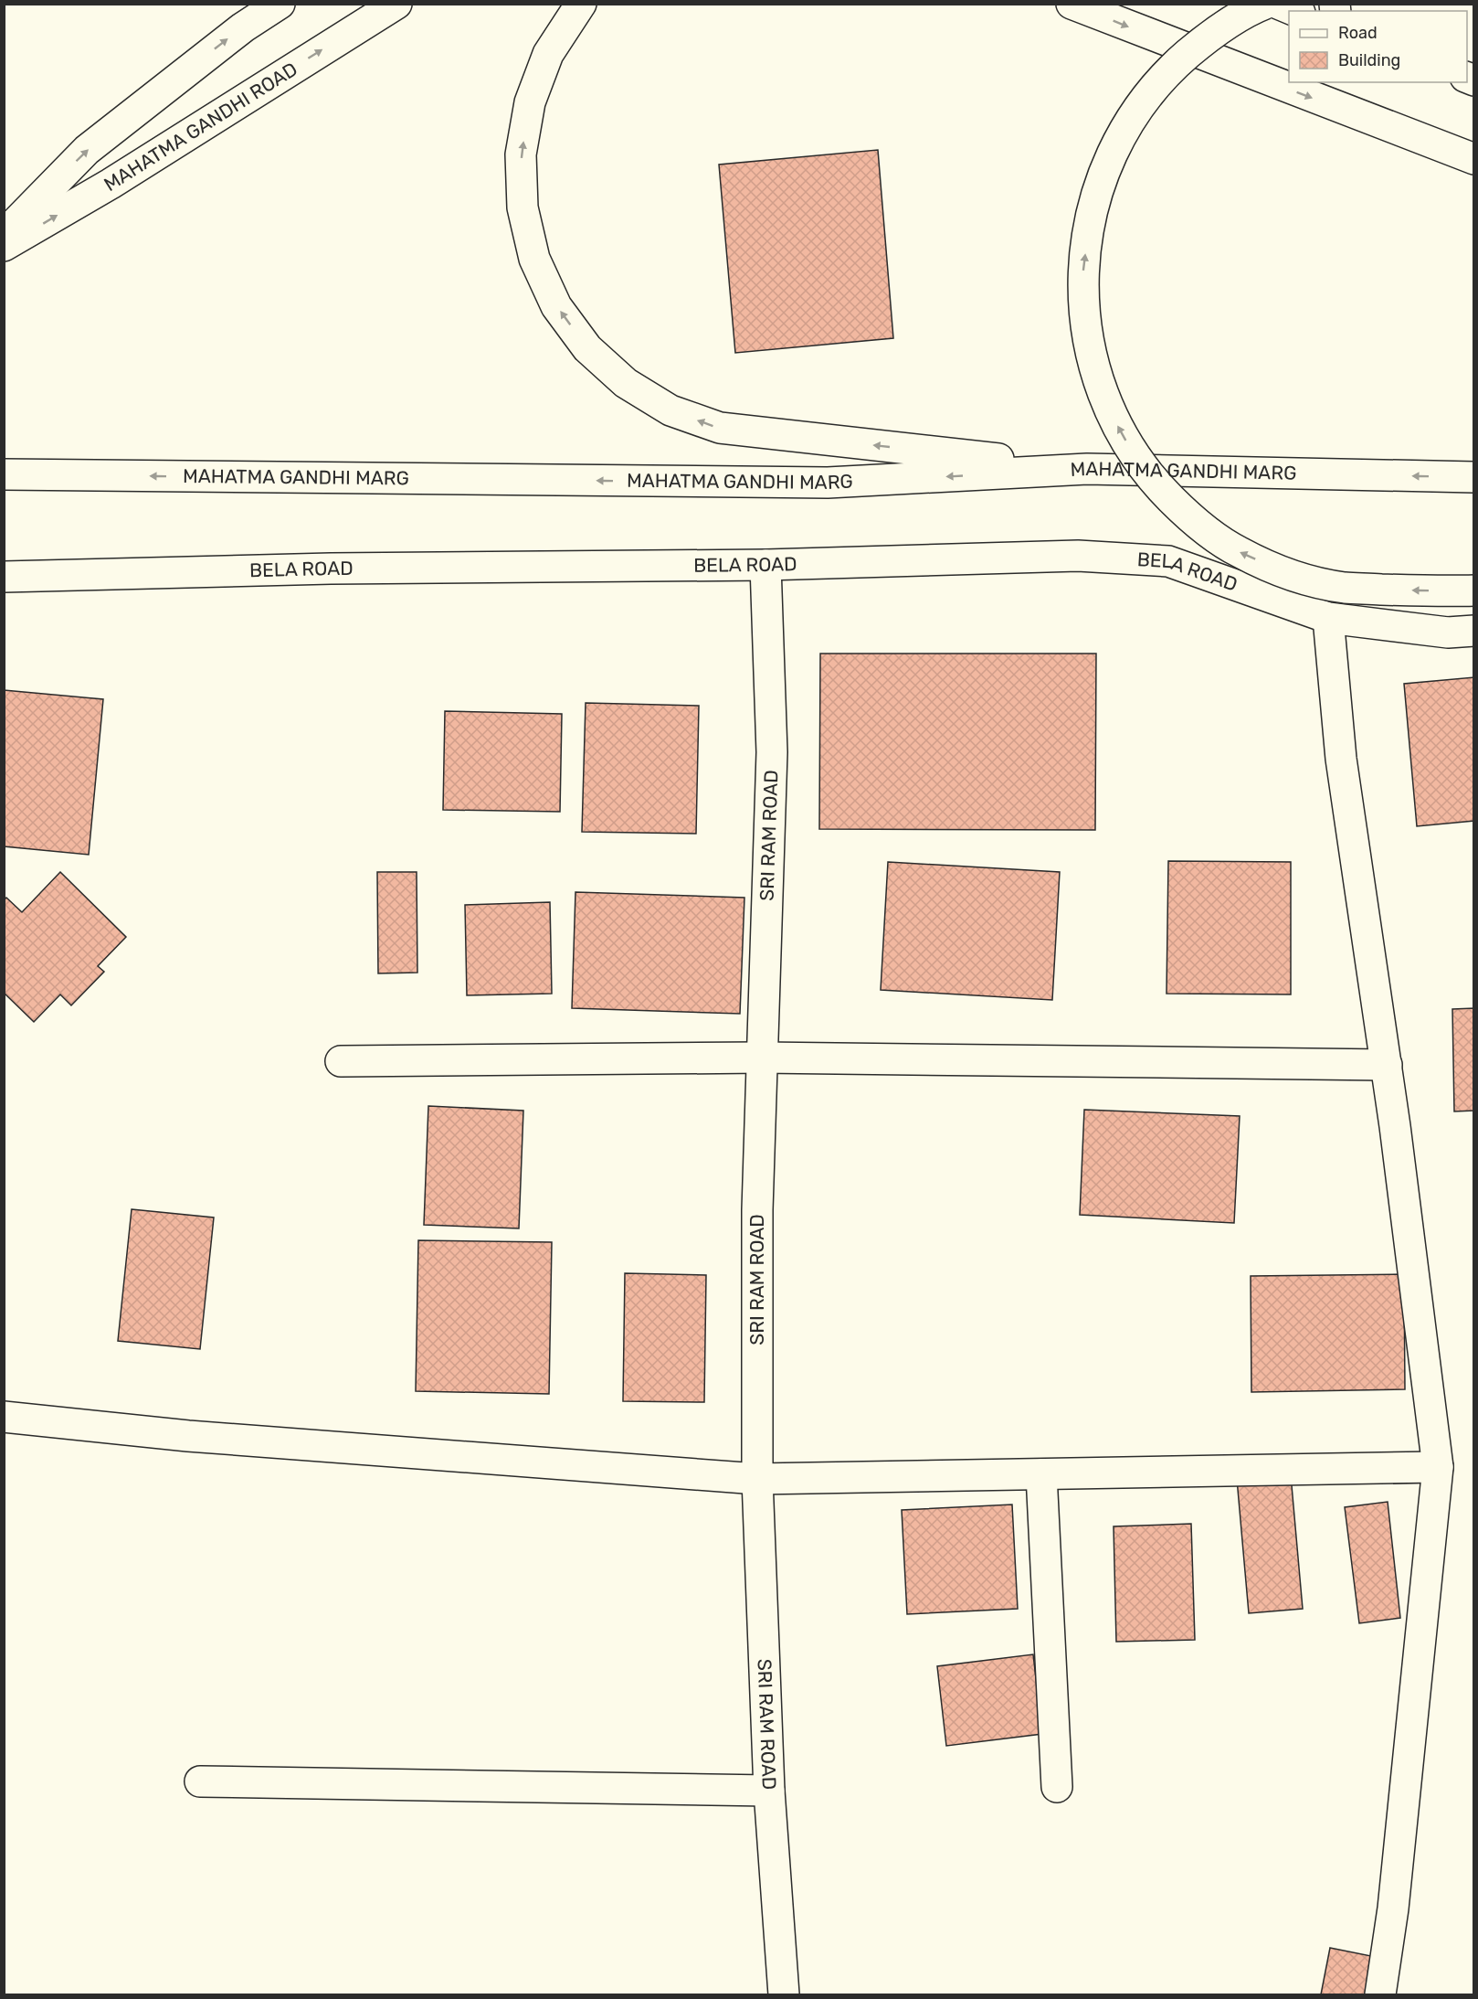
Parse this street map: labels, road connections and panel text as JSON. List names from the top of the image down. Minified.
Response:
{"streets":{"main road":["MAHATMA GANDHI ROAD","MAHATMA GANDHI MARG","BELA ROAD","SRI RAM ROAD"]},"crossings":[["BELA ROAD","SRI RAM ROAD"]],"one_way":["MAHATMA GANDHI MARG"],"legend":["Road","Building"]}
